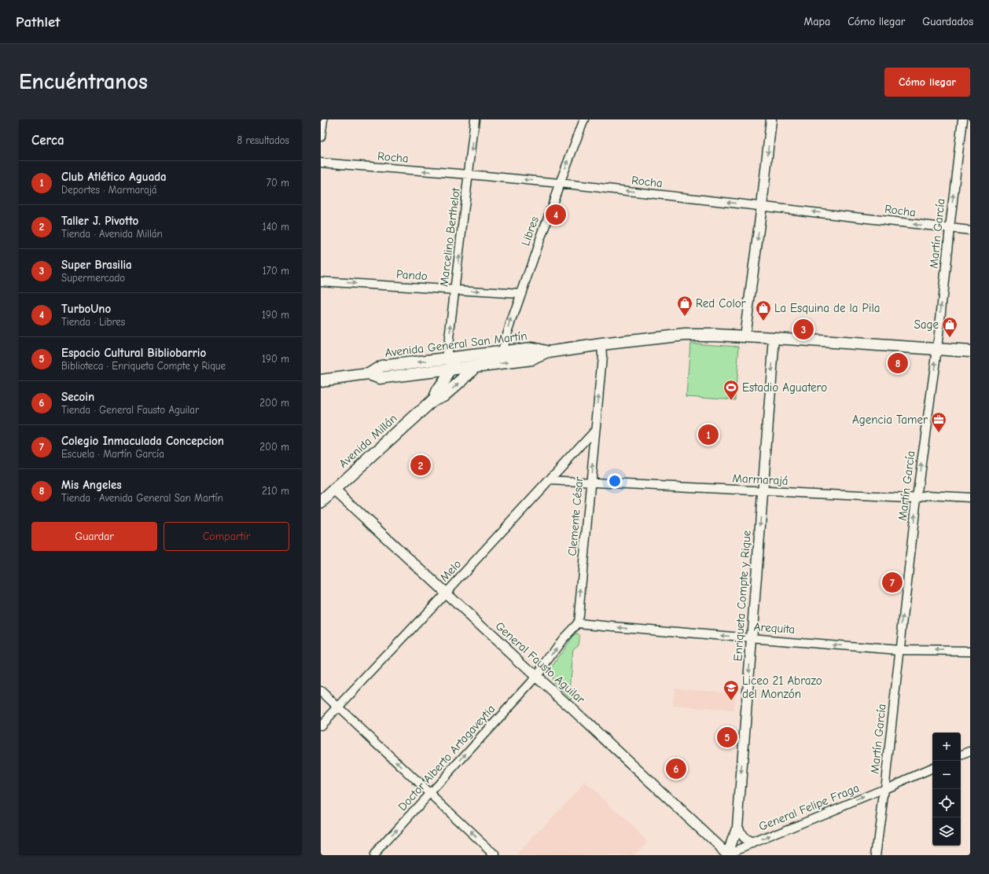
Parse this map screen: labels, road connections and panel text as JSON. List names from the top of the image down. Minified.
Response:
{"streets":{"main road":["Avenida General San Martín","Avenida Millán"],"street":["Rocha","Libres","Martín García","Marcelino Berthelot","Pando","Marmarajá","Clemente César","Melo","Enriqueta Compte y Rique","Arequita","General Fausto Aguilar","Doctor Alberto Artagaveytia","General Felipe Fraga"]},"crossings":[["Rocha","Libres"],["Rocha","Martín García"],["Rocha","Marcelino Berthelot"],["Libres","Pando"],["Libres","Avenida General San Martín"],["Martín García","Avenida General San Martín"],["Martín García","Marmarajá"],["Martín García","Arequita"],["Martín García","General Felipe Fraga"],["Marcelino Berthelot","Pando"],["Marcelino Berthelot","Avenida General San Martín"],["Marcelino Berthelot","Avenida Millán"],["Avenida General San Martín","Avenida Millán"],["Avenida General San Martín","Clemente César"],["Avenida General San Martín","Enriqueta Compte y Rique"],["Avenida Millán","General Fausto Aguilar"],["Marmarajá","Clemente César"],["Marmarajá","Melo"],["Marmarajá","Enriqueta Compte y Rique"],["Clemente César","Melo"],["Clemente César","Arequita"],["Melo","General Fausto Aguilar"],["Enriqueta Compte y Rique","Arequita"],["Enriqueta Compte y Rique","General Fausto Aguilar"],["Enriqueta Compte y Rique","General Felipe Fraga"],["General Fausto Aguilar","Doctor Alberto Artagaveytia"],["General Fausto Aguilar","General Felipe Fraga"]],"one_way":["Rocha","Libres","Martín García","Pando","Clemente César","Enriqueta Compte y Rique","Arequita","Doctor Alberto Artagaveytia","General Felipe Fraga"],"places":{"shop":["Red Color","La Esquina de la Pila","Sage"],"sports":["Estadio Aguatero"],"office":["Agencia Tamer"],"school or university":["Liceo 21 Abrazo del Monzón"]},"page":{"header":"Pathlet","nav":["Mapa","Cómo llegar","Guardados"],"buttons":["Cómo llegar",["Guardar","Compartir"]],"title":"Encuéntranos","heading":["Cerca","8 resultados"],"list":[{"mark":"1","name":"Club Atlético Aguada","note":"Deportes · Marmarajá","value":"70 m"},{"mark":"2","name":"Taller J. Pivotto","note":"Tienda · Avenida Millán","value":"140 m"},{"mark":"3","name":"Super Brasilia","note":"Supermercado","value":"170 m"},{"mark":"4","name":"TurboUno","note":"Tienda · Libres","value":"190 m"},{"mark":"5","name":"Espacio Cultural Bibliobarrio","note":"Biblioteca · Enriqueta Compte y Rique","value":"190 m"},{"mark":"6","name":"Secoin","note":"Tienda · General Fausto Aguilar","value":"200 m"},{"mark":"7","name":"Colegio Inmaculada Concepcion","note":"Escuela · Martín García","value":"200 m"},{"mark":"8","name":"Mis Angeles","note":"Tienda · Avenida General San Martín","value":"210 m"}],"pins":["4","3","8","1","2","7","5","6"],"map_buttons":["+","−"]}}
